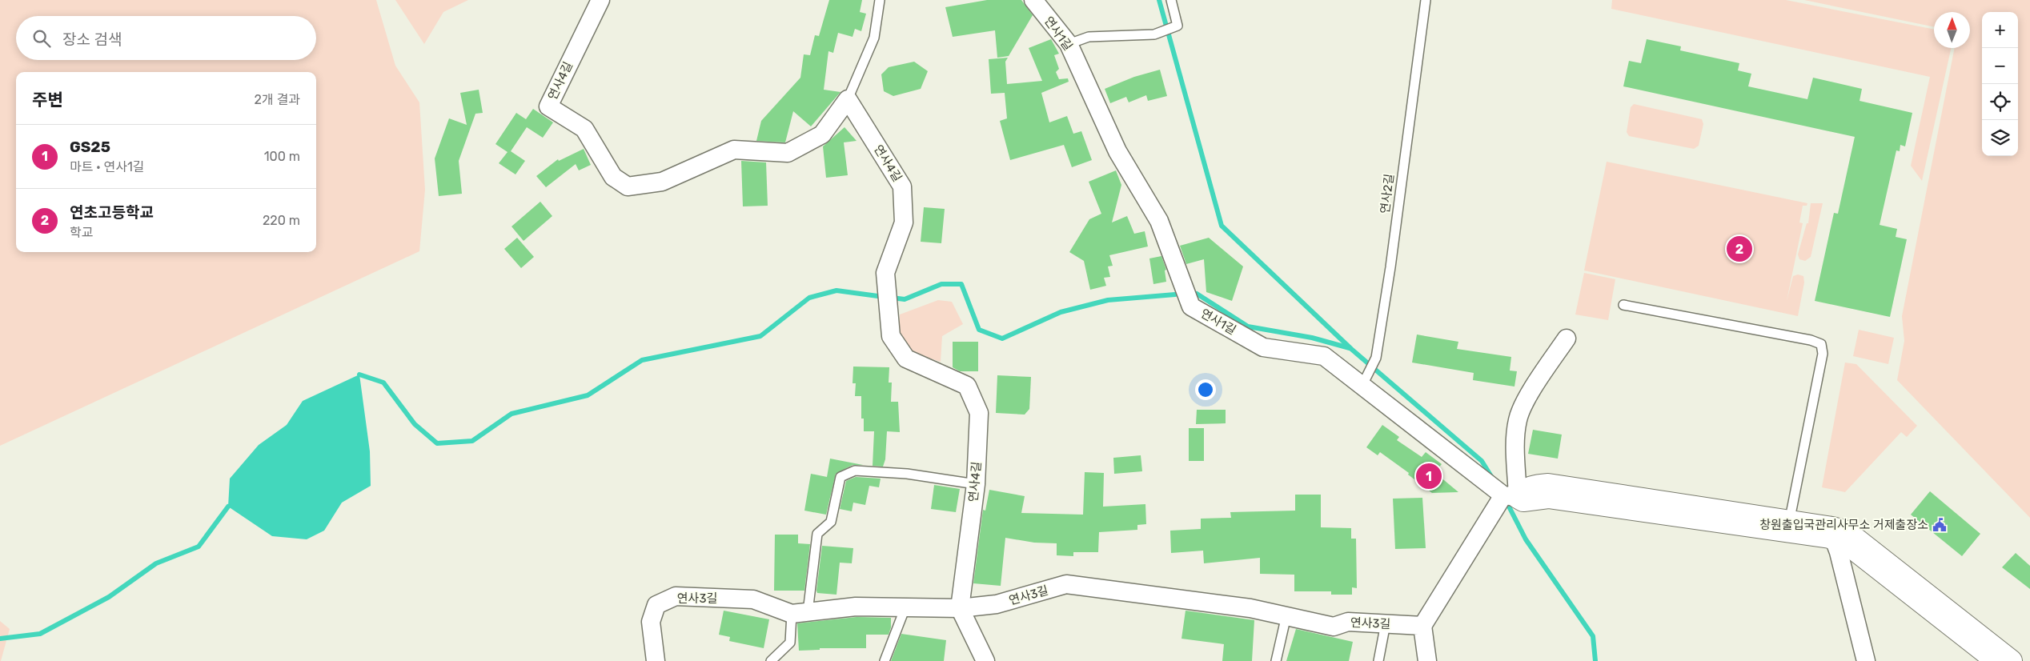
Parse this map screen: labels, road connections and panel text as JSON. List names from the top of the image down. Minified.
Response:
{"streets":{"street":["연사1길","연사4길","연사3길"],"lane":["연사2길"]},"crossings":[["연사1길","연사2길"],["연사4길","연사3길"]],"places":{"public building":["창원출입국관리사무소 거제출장소"]},"north":"top","page":{"map_buttons":["+","−"],"search":"장소 검색","heading":["주변","2개 결과"],"list":[{"mark":"1","name":"GS25","note":"마트 · 연사1길","value":"100 m"},{"mark":"2","name":"연초고등학교","note":"학교","value":"220 m"}],"pins":["2","1"]}}
